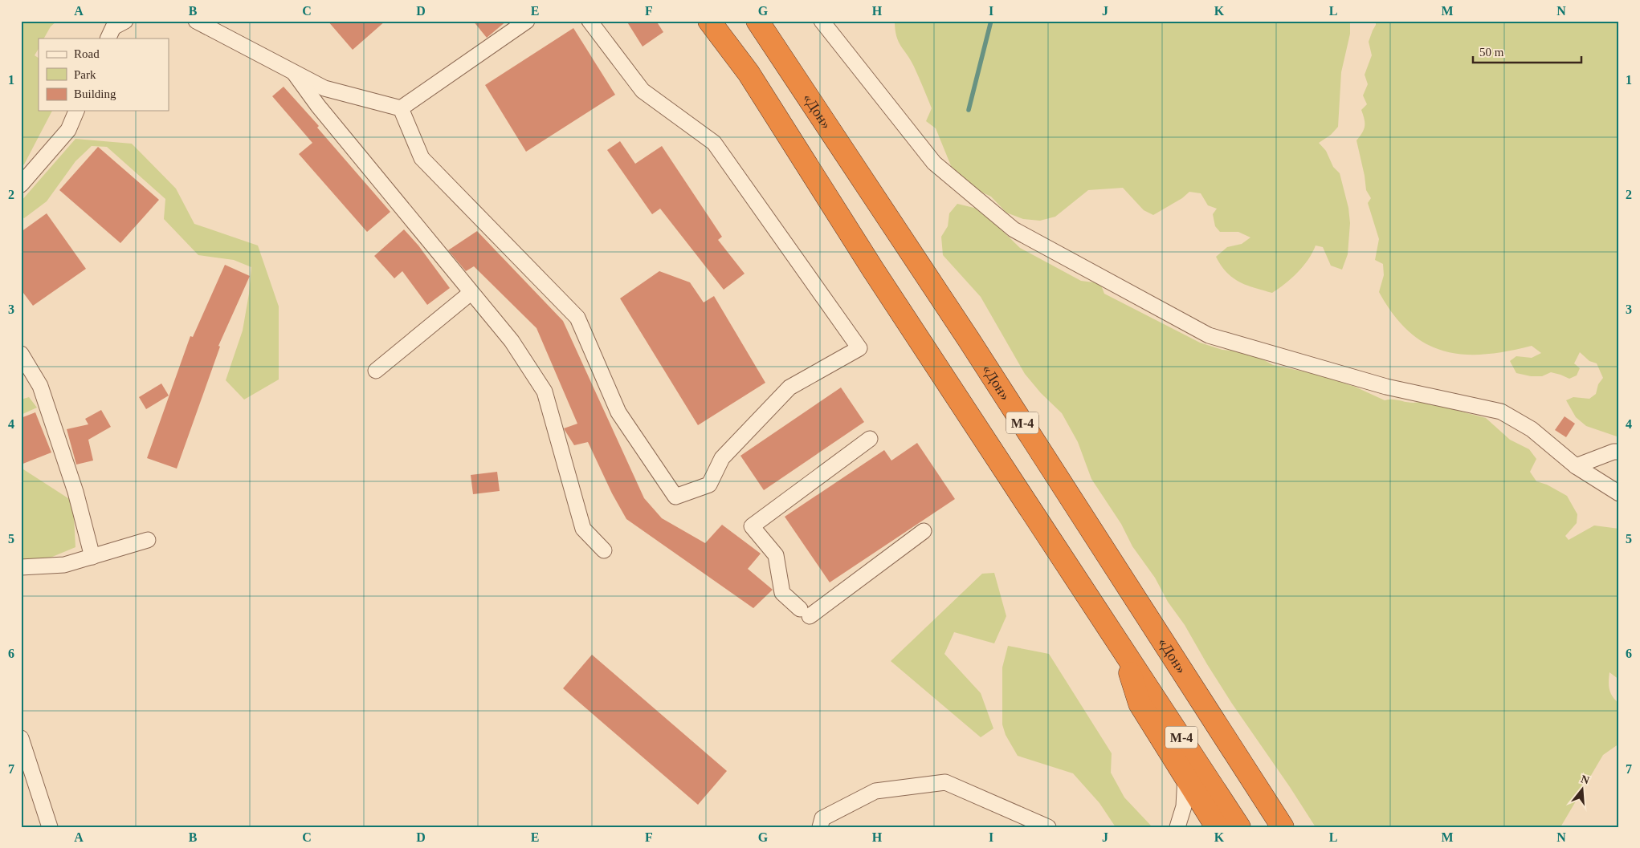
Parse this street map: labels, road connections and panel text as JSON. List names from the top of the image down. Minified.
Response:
{"streets":{"highway":["«Дон»","М-4"]},"legend":["Road","Park","Building"],"scale_bar":"50 m","north":"top","grid":{"columns":["A","B","C","D","E","F","G","H","I","J","K","L","M","N"],"rows":["1","2","3","4","5","6","7"]}}
